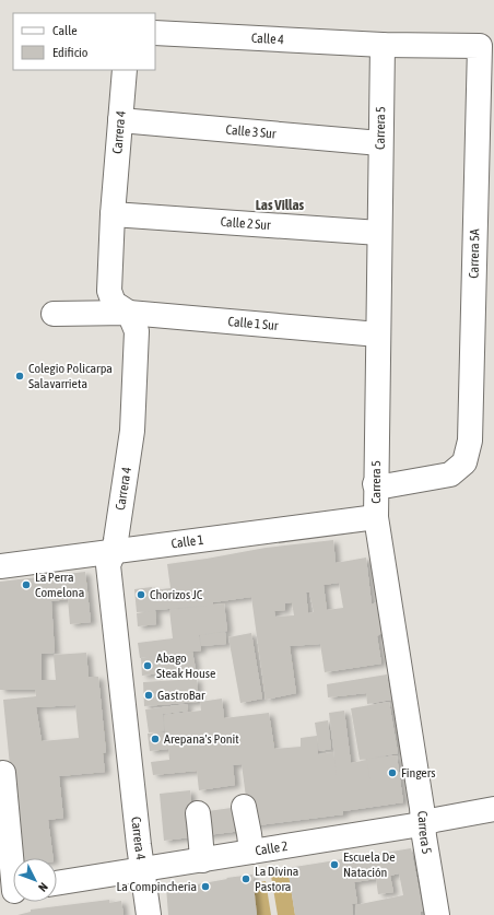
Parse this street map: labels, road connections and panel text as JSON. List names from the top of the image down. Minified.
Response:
{"streets":{"street":["Calle 4","Carrera 5","Carrera 4","Calle 3 Sur","Calle 2 Sur","Carrera 5A","Calle 1 Sur","Calle 1","Calle 2"]},"crossings":[["Calle 4","Carrera 5"],["Calle 4","Carrera 5A"],["Carrera 5","Calle 3 Sur"],["Carrera 5","Calle 2 Sur"],["Carrera 5","Carrera 5A"],["Carrera 5","Calle 1 Sur"],["Carrera 5","Calle 1"],["Carrera 5","Calle 2"],["Carrera 4","Calle 3 Sur"],["Carrera 4","Calle 2 Sur"],["Carrera 4","Calle 1 Sur"],["Carrera 4","Calle 1"],["Carrera 4","Calle 2"]],"districts":["Las Villas"],"places":["Colegio Policarpa Salavarrieta","La Perra Comelona","Chorizos JC","Abago Steak House","GastroBar","Arepana's Ponit","Fingers","Escuela De Natación","La Dívina Pastora","La Compincheria"],"legend":["Calle","Edificio"],"north":"bottom right"}
